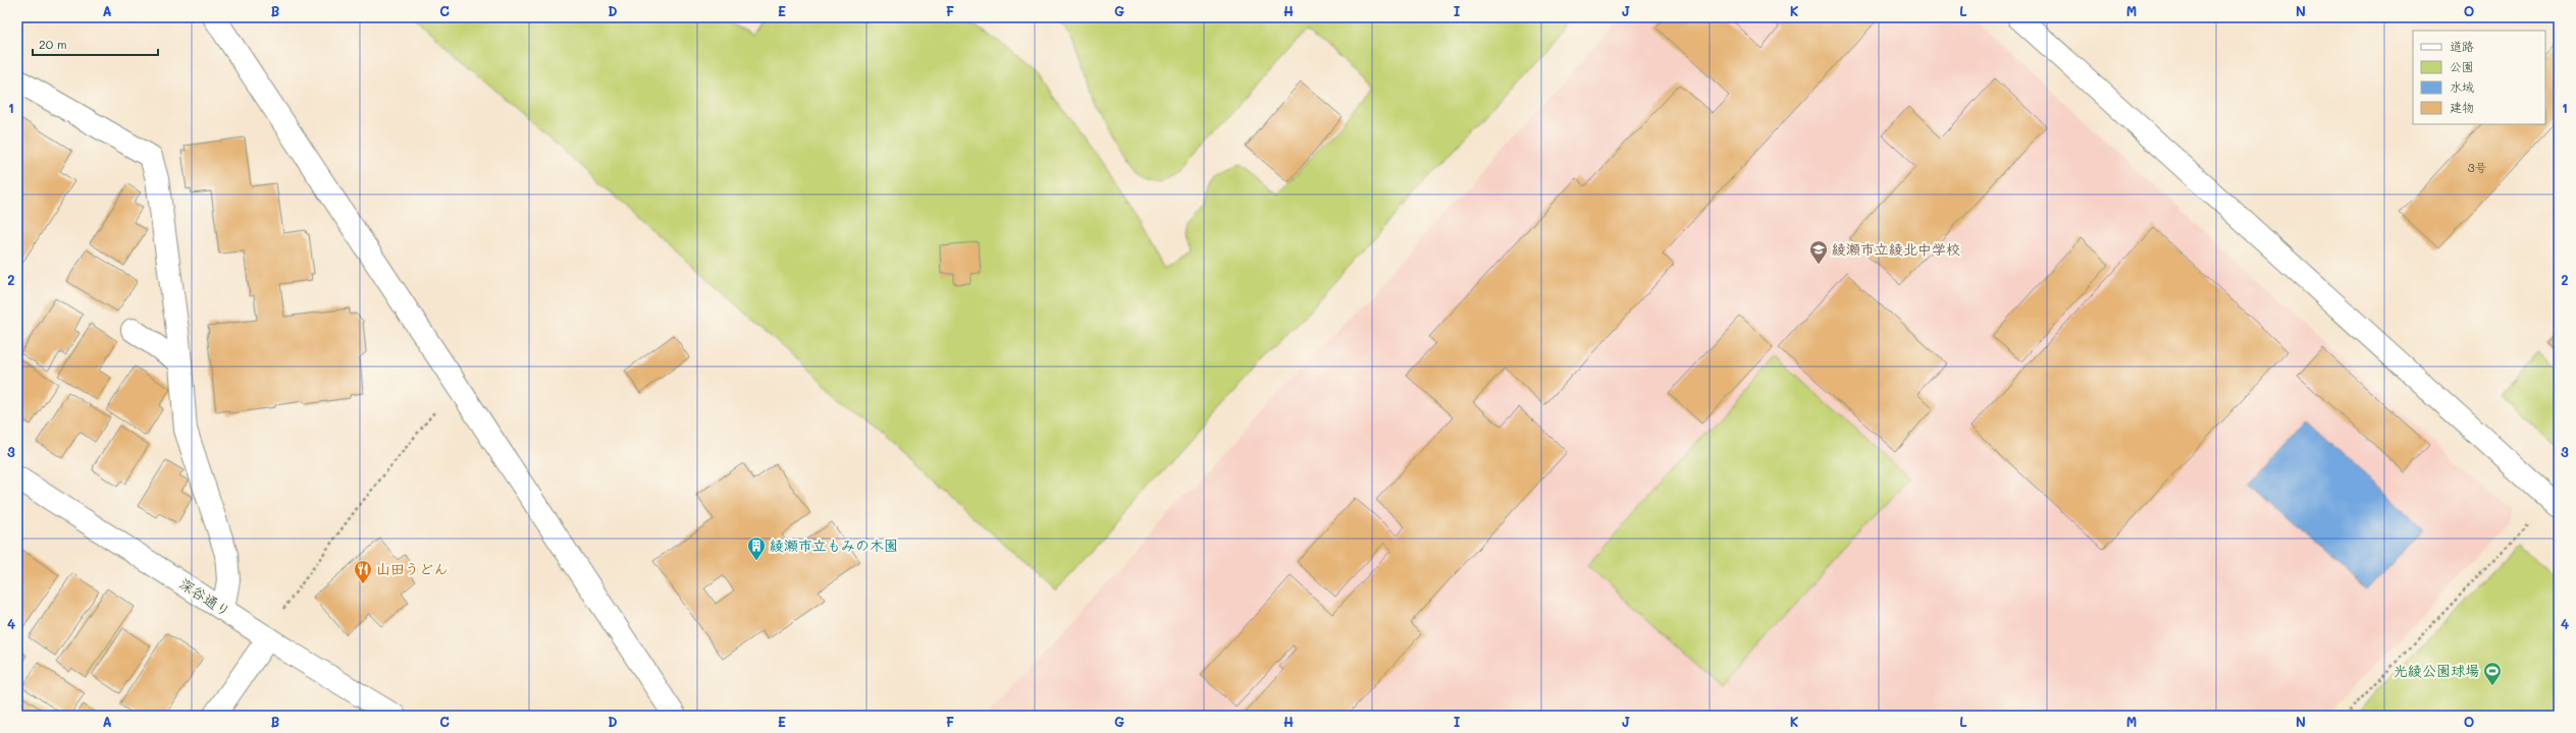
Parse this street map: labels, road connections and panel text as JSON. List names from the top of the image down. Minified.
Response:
{"streets":{"street":["深谷通り"]},"places":{"school or university":["綾瀬市立綾北中学校"],"building":["綾瀬市立もみの木園"],"restaurant":["山田うどん"],"sports":["光綾公園球場"]},"house_numbers":["3号"],"legend":["道路","公園","水域","建物"],"scale_bar":"20 m","grid":{"columns":["A","B","C","D","E","F","G","H","I","J","K","L","M","N","O"],"rows":["1","2","3","4"]}}
